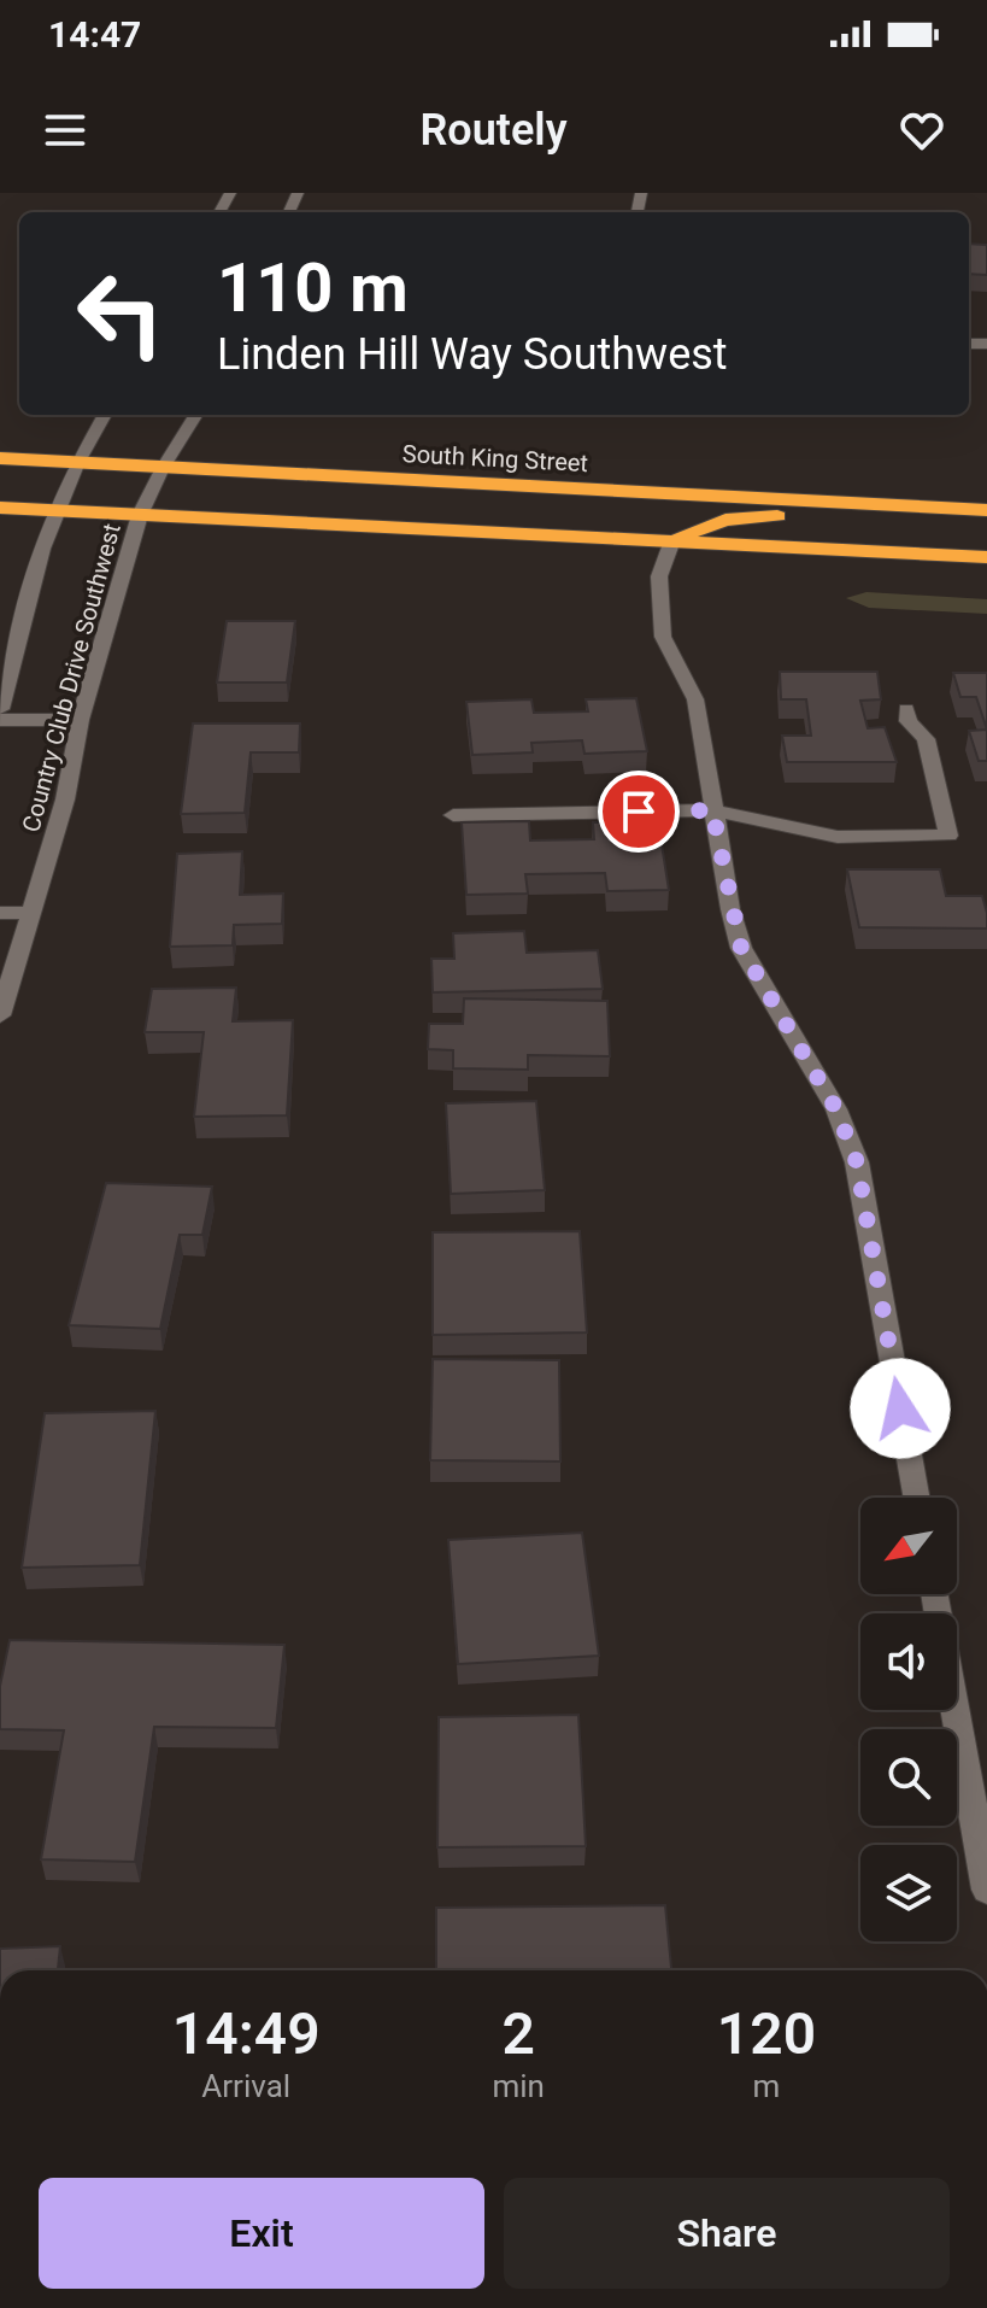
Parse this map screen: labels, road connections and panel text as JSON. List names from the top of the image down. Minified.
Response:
{"streets":{"highway":["South King Street"],"street":["Country Club Drive Southwest"]},"crossings":[["South King Street","Country Club Drive Southwest"]],"north":"bottom left","page":{"status":"14:47","header":"Routely","turn":["110 m","Linden Hill Way Southwest"],"eta":["14:49","Arrival","2","min","120","m"],"buttons":["Exit","Share"]}}
